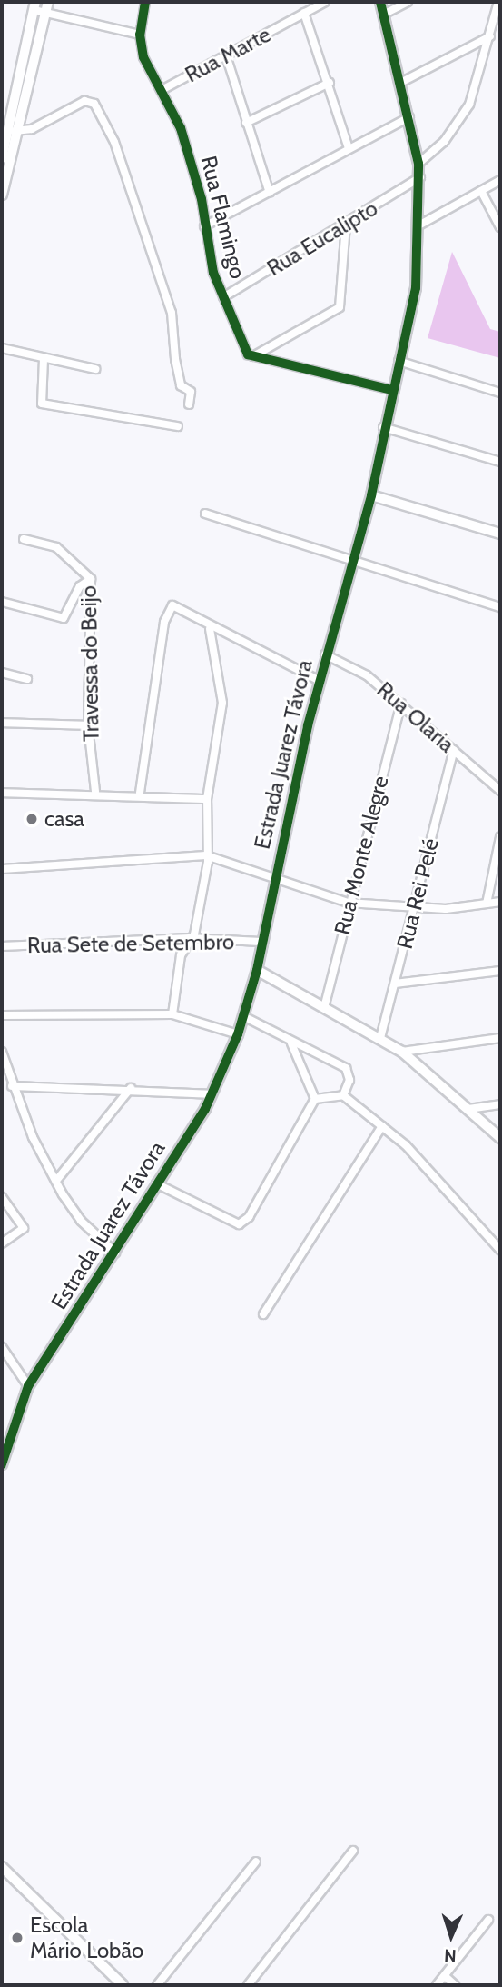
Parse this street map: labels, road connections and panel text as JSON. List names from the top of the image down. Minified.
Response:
{"streets":{"street":["Rua Marte","Rua Flamingo","Rua Eucalipto","Travessa do Beijo","Rua Olaria","Estrada Juarez Távora","Rua Monte Alegre","Rua Rei Pelé","Rua Sete de Setembro"]},"crossings":[["Rua Marte","Rua Flamingo"],["Rua Flamingo","Rua Eucalipto"],["Rua Eucalipto","Estrada Juarez Távora"],["Rua Olaria","Estrada Juarez Távora"],["Rua Olaria","Rua Monte Alegre"],["Rua Olaria","Rua Rei Pelé"],["Estrada Juarez Távora","Rua Sete de Setembro"]],"places":["casa","Escola Mário Lobão"],"north":"bottom"}
